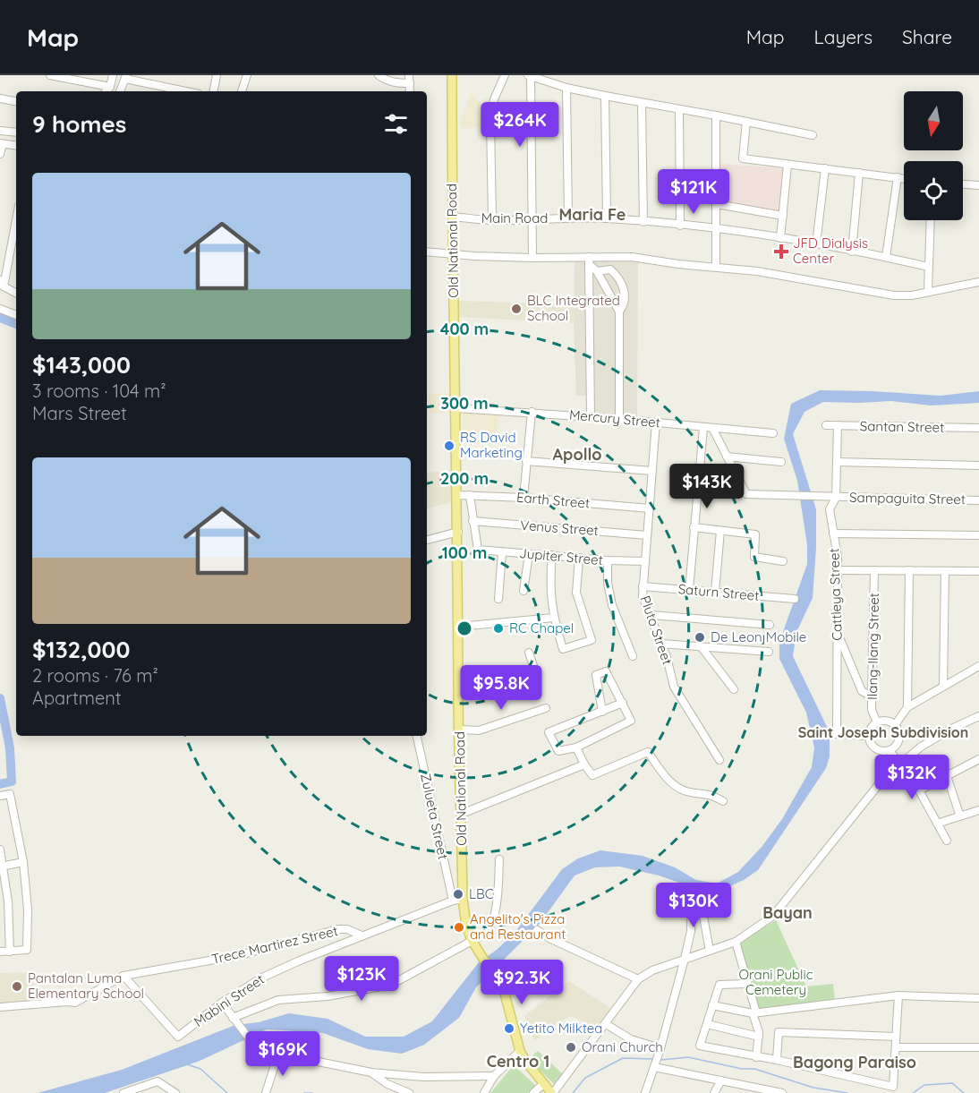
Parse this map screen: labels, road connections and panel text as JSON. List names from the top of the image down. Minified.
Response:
{"streets":{"main road":["Old National Road"],"street":["Main Road","Mercury Street","Santan Street","Sampaguita Street","Earth Street","Venus Street","Jupiter Street","Saturn Street","Cattleya Street","Pluto Street","Ilang-Ilang Street","Zulueta Street","Trece Martirez Street","Mabini Street"]},"crossings":[["Main Road","Old National Road"],["Old National Road","Mercury Street"],["Old National Road","Earth Street"],["Old National Road","Mabini Street"],["Mercury Street","Pluto Street"],["Santan Street","Cattleya Street"],["Sampaguita Street","Cattleya Street"],["Earth Street","Pluto Street"],["Venus Street","Jupiter Street"],["Venus Street","Pluto Street"],["Jupiter Street","Pluto Street"],["Saturn Street","Pluto Street"],["Cattleya Street","Ilang-Ilang Street"],["Zulueta Street","Mabini Street"],["Trece Martirez Street","Mabini Street"]],"districts":["Maria Fe","Apollo","Saint Joseph Subdivision","Bayan","Centro 1","Bagong Paraiso"],"parks":["Orani Public Cemetery"],"places":{"health":["JFD Dialysis Center"],"other":["BLC Integrated School","RS David Marketing","RC Chapel","De Leon Mobile","LBC","Angelito's Pizza and Restaurant","Pantalan Luma Elementary School","Yetito Milktea","Orani Church"]},"north":"bottom","page":{"header":"Map","nav":["Map","Layers","Share"],"heading":"9 homes","price":["$264K","$121K","$143K","$95.8K","$132K","$130K","$123K","$92.3K","$169K"],"list":[{"name":"$143,000","note":"3 rooms · 104 m² · Mars Street"},{"name":"$132,000","note":"2 rooms · 76 m² · Apartment"}]},"rings":["400 m","300 m","200 m","100 m"]}
